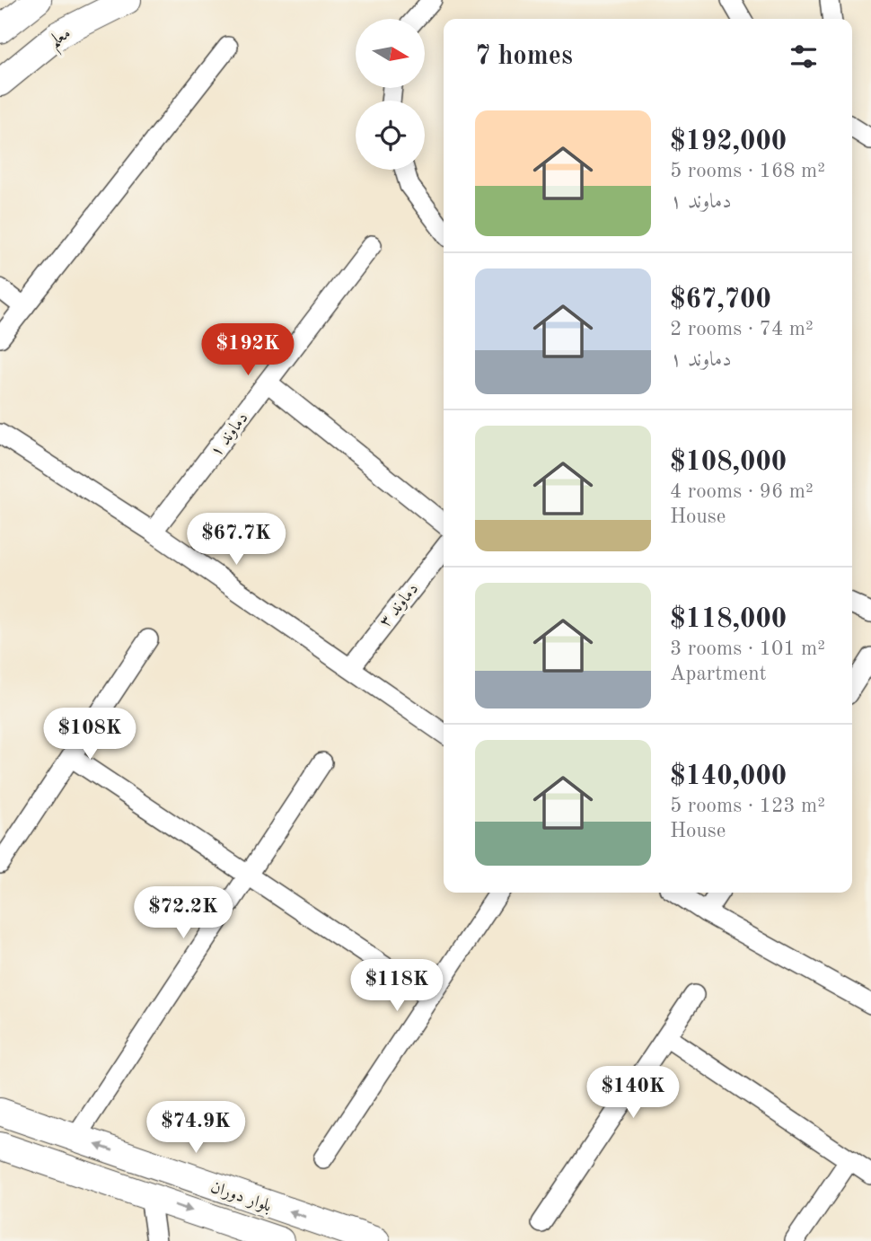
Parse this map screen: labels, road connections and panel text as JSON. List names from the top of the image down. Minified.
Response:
{"streets":{"main road":["معلم","بلوار دوران"],"street":["دماوند ۱","دماوند ۳"]},"north":"right","page":{"heading":"7 homes","list":[{"name":"$192,000","note":"5 rooms · 168 m² · دماوند ۱"},{"name":"$67,700","note":"2 rooms · 74 m² · دماوند ۱"},{"name":"$108,000","note":"4 rooms · 96 m² · House"},{"name":"$118,000","note":"3 rooms · 101 m² · Apartment"},{"name":"$140,000","note":"5 rooms · 123 m² · House"}],"price":["$192K","$67.7K","$108K","$72.2K","$118K","$140K","$74.9K"]}}
